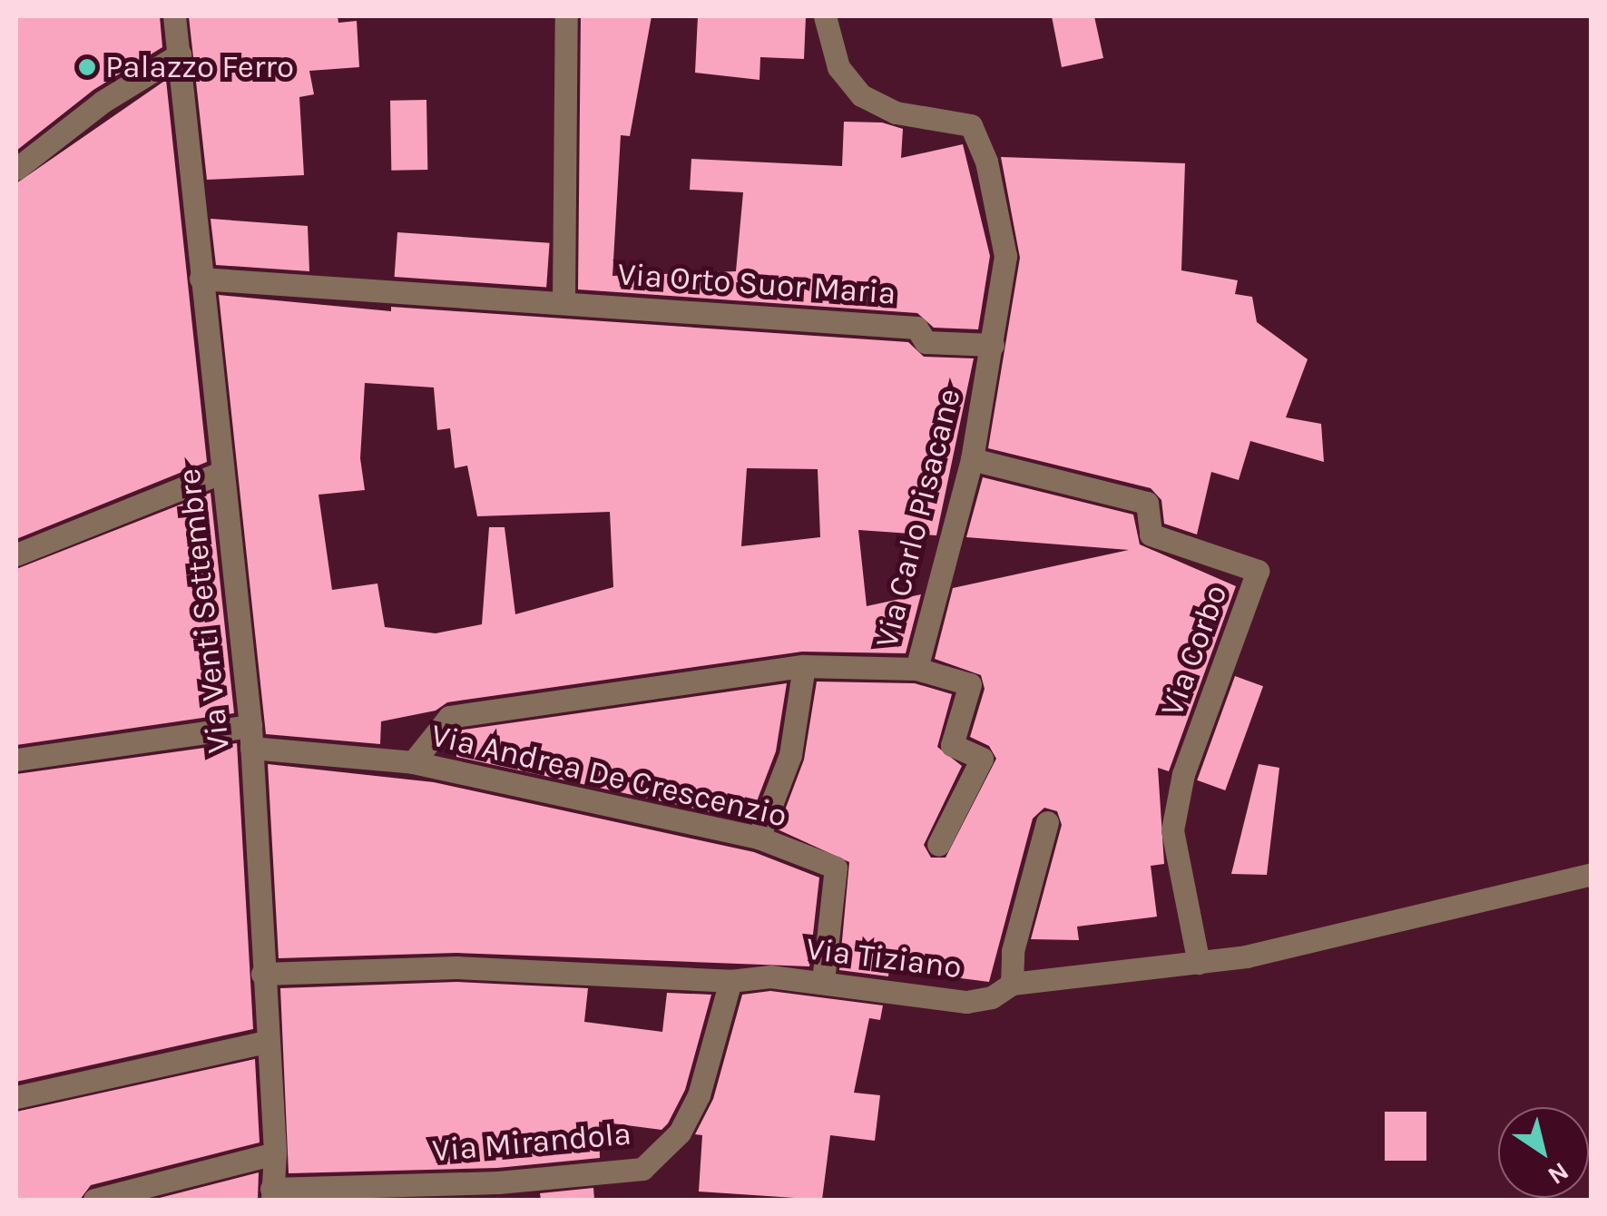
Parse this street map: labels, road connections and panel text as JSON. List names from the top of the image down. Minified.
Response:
{"streets":{"street":["Via Orto Suor Maria","Via Carlo Pisacane","Via Venti Settembre","Via Corbo","Via Andrea De Crescenzio","Via Tiziano","Via Mirandola"]},"crossings":[["Via Orto Suor Maria","Via Carlo Pisacane"],["Via Orto Suor Maria","Via Venti Settembre"],["Via Carlo Pisacane","Via Corbo"],["Via Carlo Pisacane","Via Andrea De Crescenzio"],["Via Venti Settembre","Via Andrea De Crescenzio"],["Via Venti Settembre","Via Tiziano"],["Via Venti Settembre","Via Mirandola"],["Via Corbo","Via Tiziano"],["Via Andrea De Crescenzio","Via Tiziano"],["Via Tiziano","Via Mirandola"]],"places":["Palazzo Ferro"],"north":"bottom right"}
